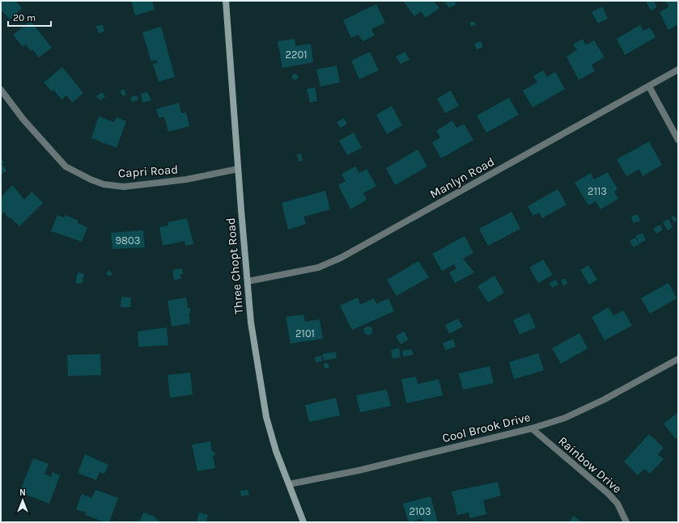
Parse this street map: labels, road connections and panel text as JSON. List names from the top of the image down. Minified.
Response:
{"streets":{"main road":["Three Chopt Road"],"street":["Capri Road","Manlyn Road","Cool Brook Drive","Rainbow Drive"]},"crossings":[["Capri Road","Three Chopt Road"],["Manlyn Road","Three Chopt Road"],["Three Chopt Road","Cool Brook Drive"],["Cool Brook Drive","Rainbow Drive"]],"house_numbers":["2201","2113","9803","2101","2103"],"scale_bar":"20 m","north":"top"}
